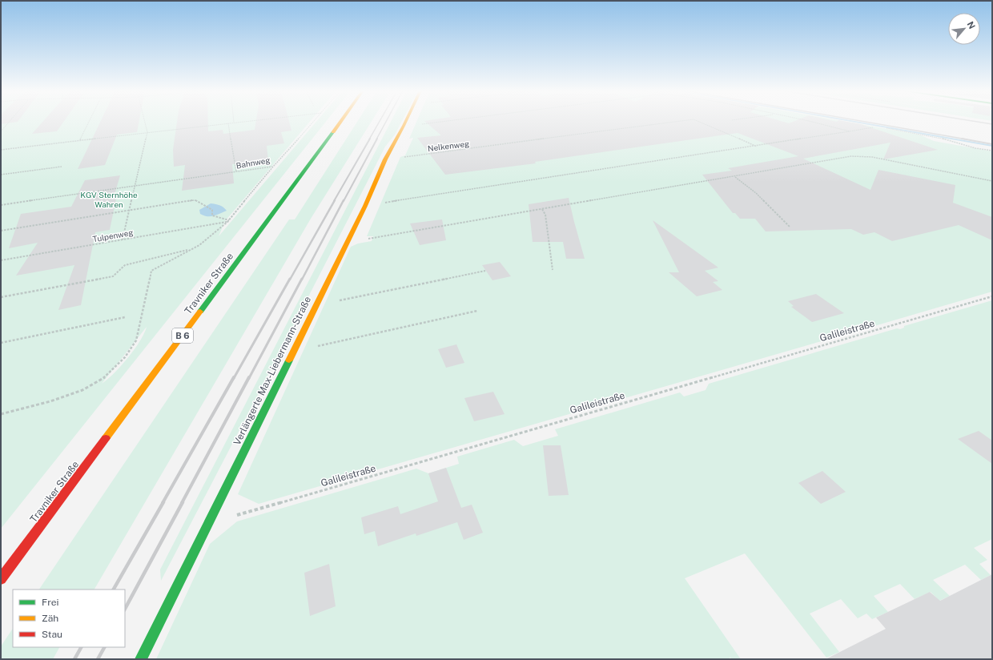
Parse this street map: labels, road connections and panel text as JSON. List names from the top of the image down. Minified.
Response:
{"streets":{"street":["Travniker Straße","B 6","Verlängerte Max-Liebermann-Straße"],"path":["Nelkenweg","Bahnweg","Tulpenweg","Galileistraße"]},"crossings":[["Nelkenweg","Verlängerte Max-Liebermann-Straße"]],"parks":["KGV Sternhöhe Wahren"],"legend":["Frei","Zäh","Stau"],"north":"top right"}
